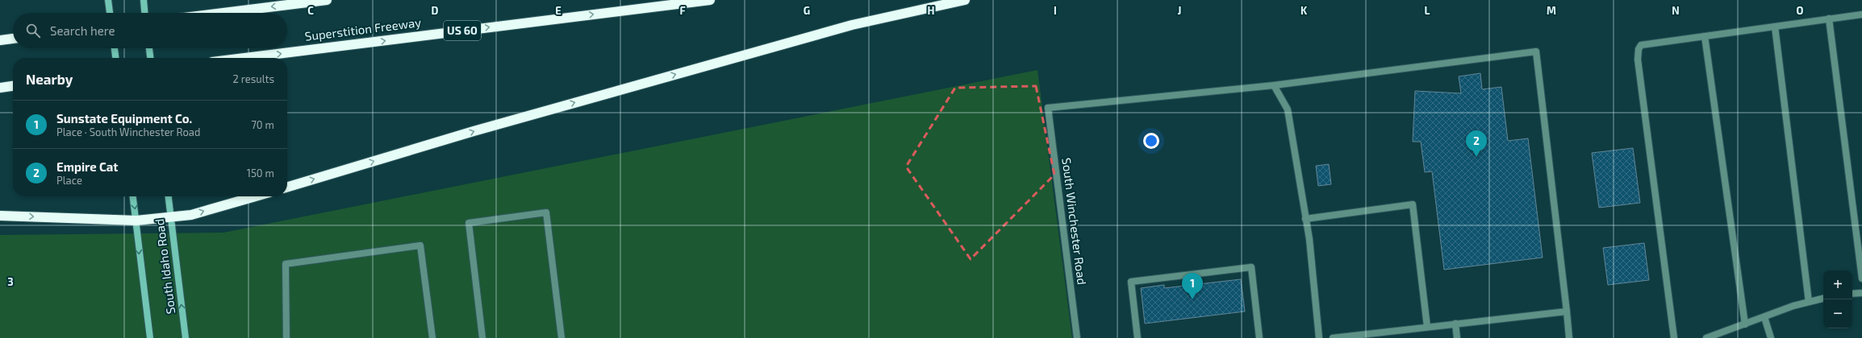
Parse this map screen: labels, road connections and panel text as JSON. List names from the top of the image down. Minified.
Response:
{"streets":{"highway":["Superstition Freeway","US 60"],"main road":["South Idaho Road"],"street":["South Winchester Road"]},"page":{"search":"Search here","heading":["Nearby","2 results"],"list":[{"mark":"1","name":"Sunstate Equipment Co.","note":"Place · South Winchester Road","value":"70 m"},{"mark":"2","name":"Empire Cat","note":"Place","value":"150 m"}],"pins":["2","1"],"map_buttons":["+","−"]},"grid":{"columns":["C","D","E","F","G","H","I","J","K","L","M","N","O"],"rows":["3"]}}
